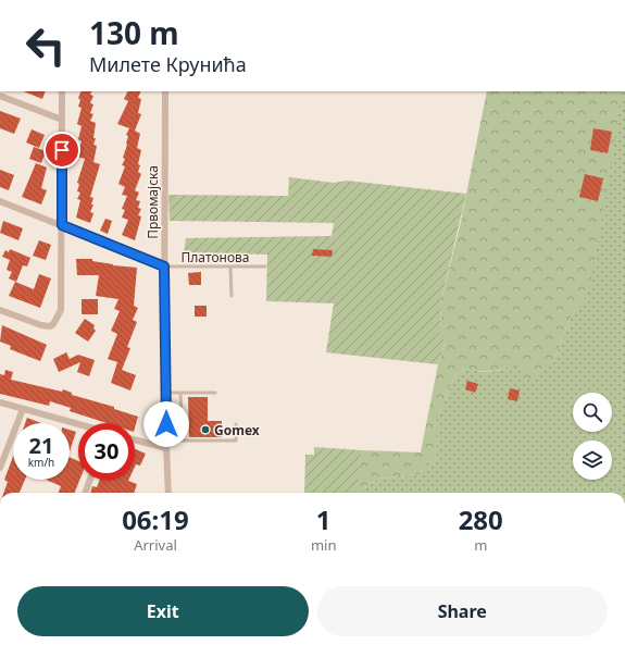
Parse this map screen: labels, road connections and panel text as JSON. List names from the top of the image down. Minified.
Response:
{"streets":{"street":["Првомајска"],"lane":["Платонова"]},"crossings":[["Првомајска","Платонова"]],"places":["Gomex"],"page":{"turn":["130 m","Милете Крунића"],"speed":"21 km/h","limit":"30","eta":["06:19","Arrival","1","min","280","m"],"buttons":["Exit","Share"]}}
